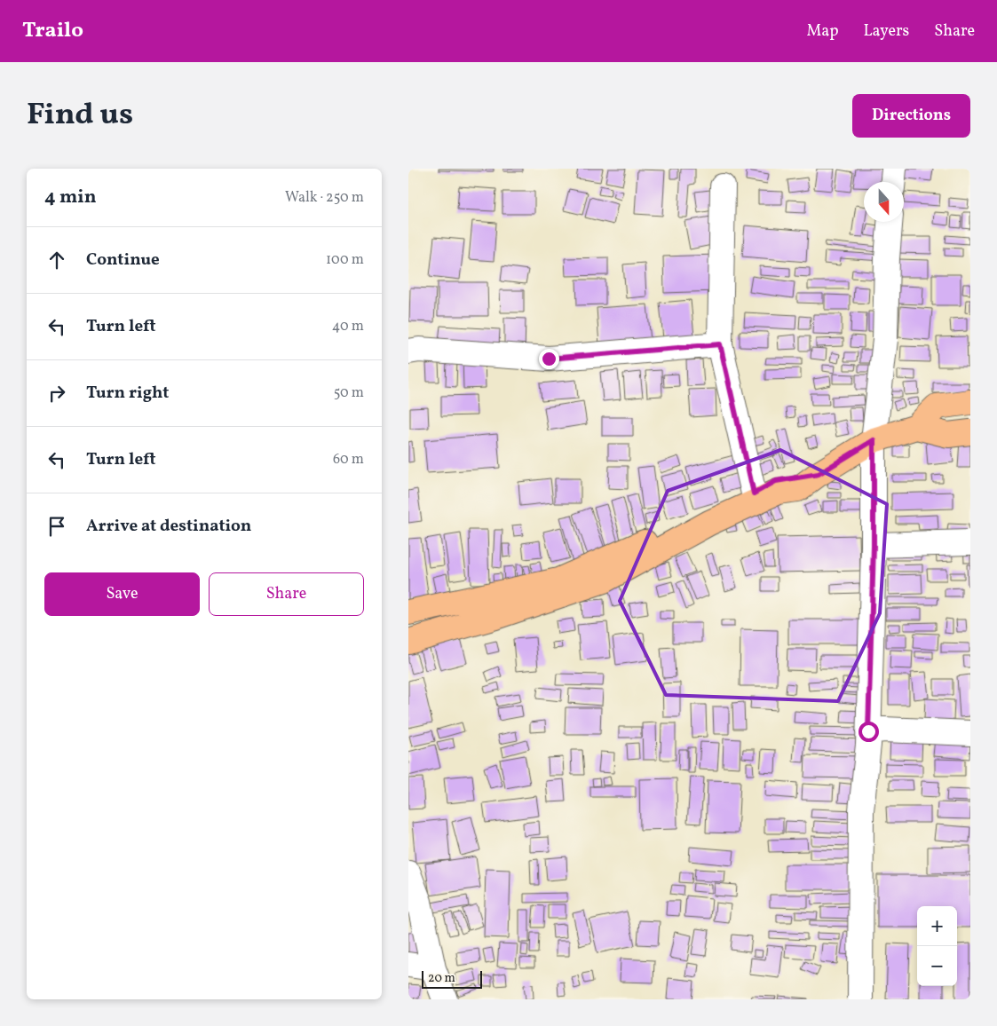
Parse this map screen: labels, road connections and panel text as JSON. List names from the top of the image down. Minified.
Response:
{"scale_bar":"20 m","north":"bottom","page":{"header":"Trailo","nav":["Map","Layers","Share"],"title":"Find us","buttons":["Directions",["Save","Share"]],"heading":["4 min","Walk · 250 m"],"list":[["Continue","100 m"],["Turn left","40 m"],["Turn right","50 m"],["Turn left","60 m"],"Arrive at destination"],"map_buttons":["+","−"],"scale":"20 m"}}
